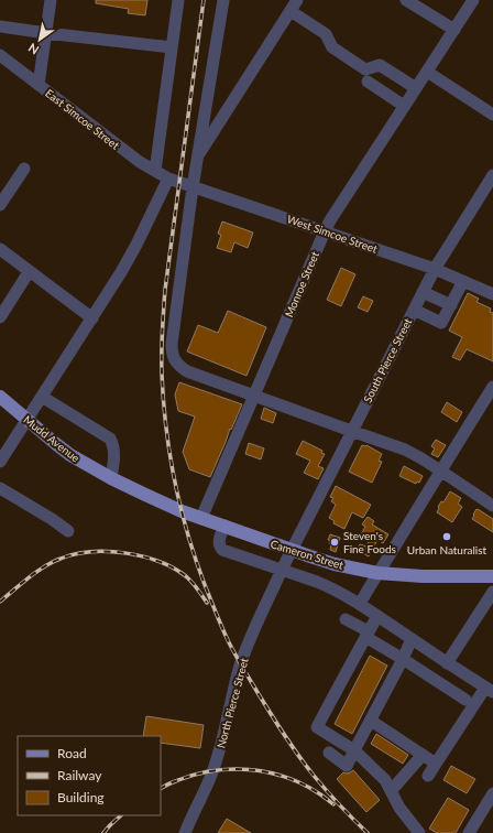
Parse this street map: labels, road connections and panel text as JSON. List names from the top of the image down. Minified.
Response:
{"streets":{"main road":["Mudd Avenue","Cameron Street"],"street":["East Simcoe Street","West Simcoe Street","Monroe Street","South Pierce Street","North Pierce Street"]},"crossings":[["East Simcoe Street","West Simcoe Street"],["West Simcoe Street","Monroe Street"],["West Simcoe Street","South Pierce Street"],["Monroe Street","Cameron Street"],["South Pierce Street","Cameron Street"],["South Pierce Street","North Pierce Street"],["Mudd Avenue","Cameron Street"],["Cameron Street","North Pierce Street"]],"places":["Urban Naturalist","Steven's Fine Foods"],"legend":["Road","Railway","Building"],"north":"bottom left"}
